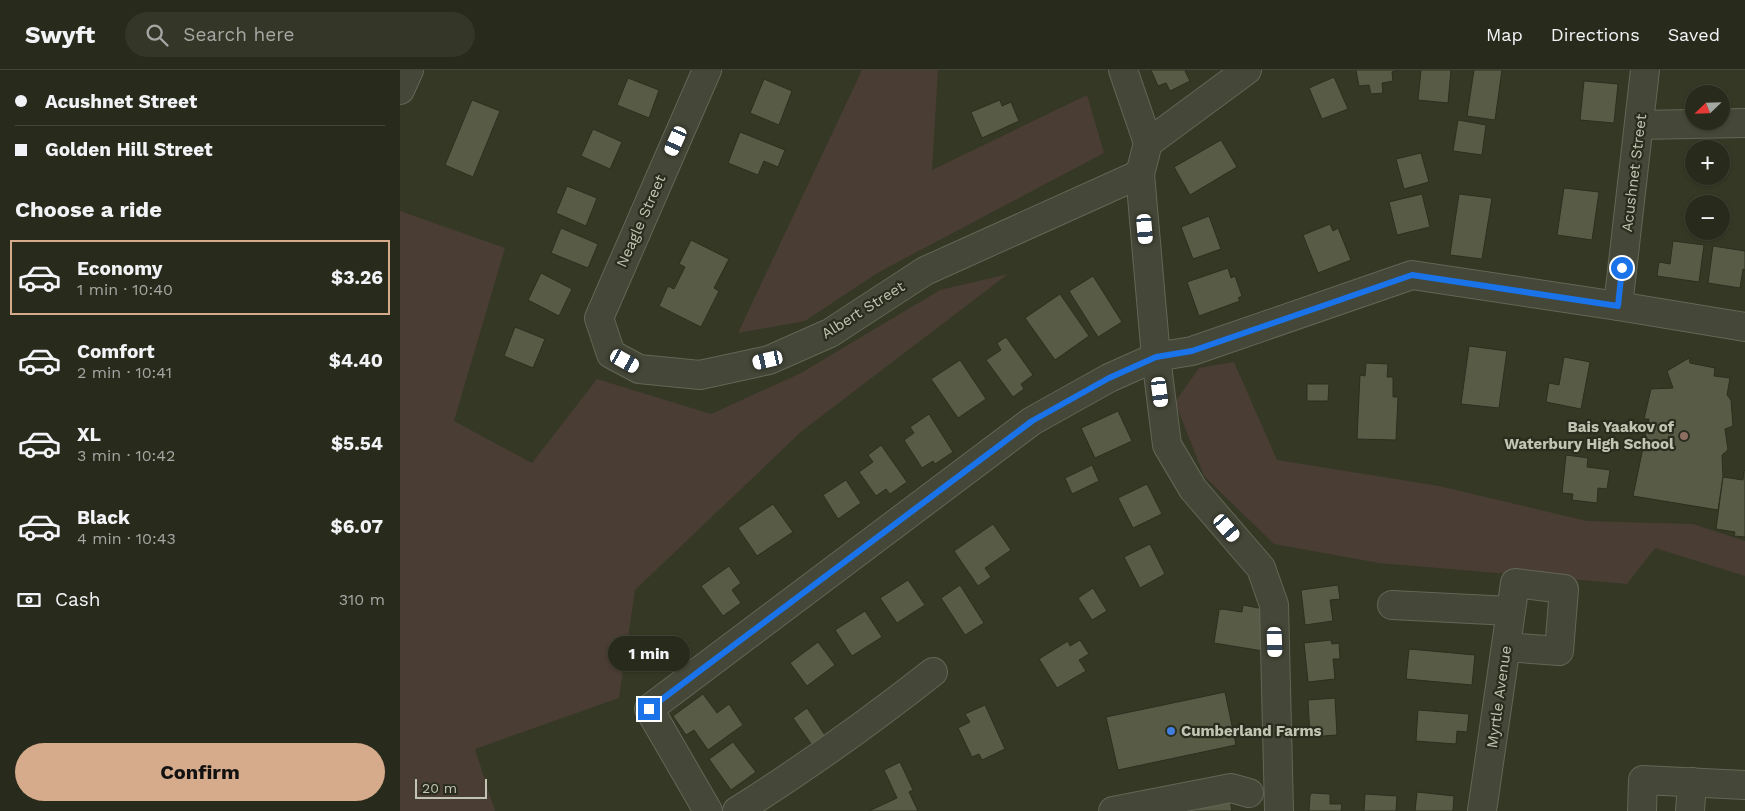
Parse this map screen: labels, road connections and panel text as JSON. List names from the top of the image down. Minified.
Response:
{"streets":{"street":["Acushnet Street","Neagle Street","Albert Street","Myrtle Avenue"]},"crossings":[["Neagle Street","Albert Street"]],"places":["Bais Yaakov of Waterbury High School","Cumberland Farms"],"scale_bar":"20 m","north":"bottom left","page":{"header":"Swyft","search":"Search here","nav":["Map","Directions","Saved"],"banner":["Acushnet Street","Golden Hill Street"],"map_buttons":["+","−"],"heading":"Choose a ride","list":[{"name":"Economy","note":"1 min · 10:40","value":"$3.26"},{"name":"Comfort","note":"2 min · 10:41","value":"$4.40"},{"name":"XL","note":"3 min · 10:42","value":"$5.54"},{"name":"Black","note":"4 min · 10:43","value":"$6.07"}],"pay":["Cash","310 m"],"bubble":"1 min","buttons":"Confirm","scale":"20 m"}}
